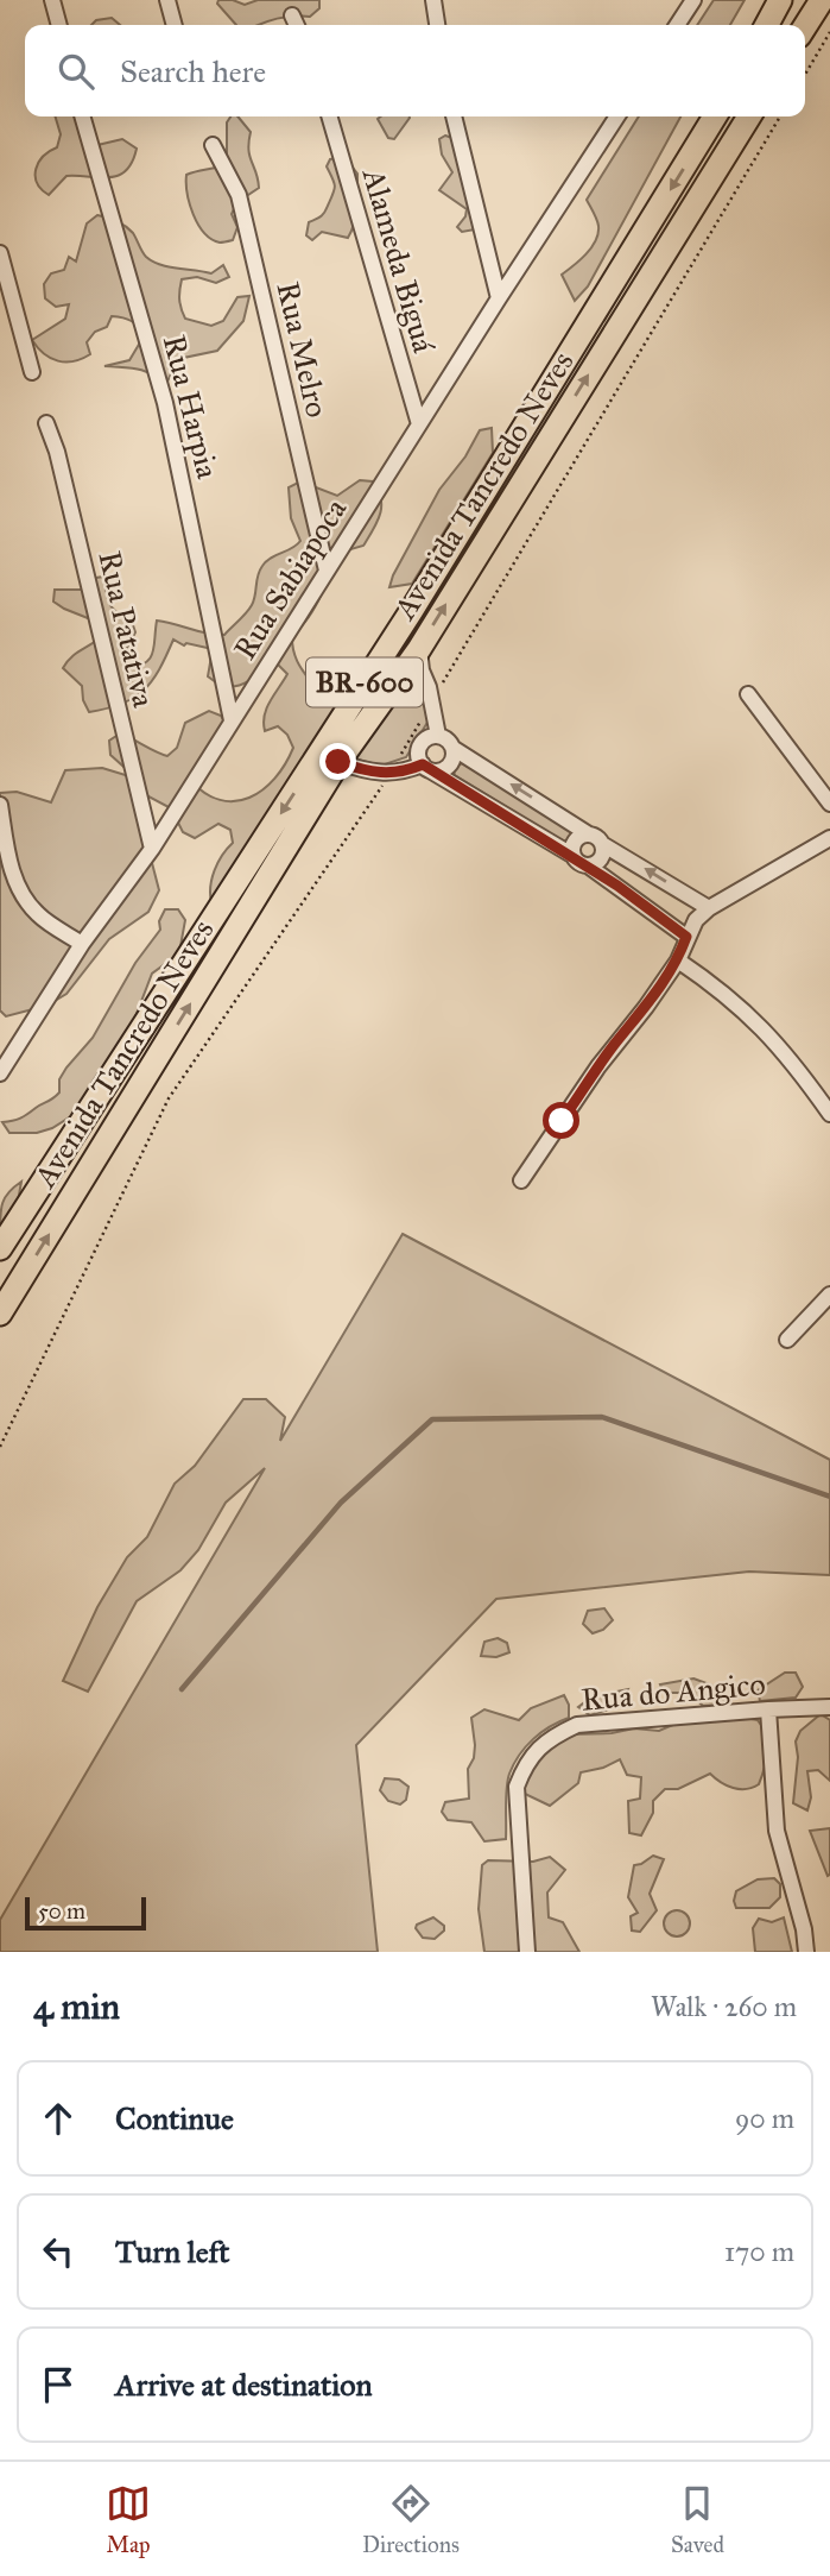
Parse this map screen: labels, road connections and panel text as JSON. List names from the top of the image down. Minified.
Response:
{"streets":{"main road":["Avenida Tancredo Neves","BR-600"],"street":["Alameda Biguá","Rua Melro","Rua Harpia","Rua Sabiapoca","Rua Patativa","Rua do Angico"]},"crossings":[["Alameda Biguá","Rua Sabiapoca"],["Rua Melro","Rua Sabiapoca"],["Rua Harpia","Rua Sabiapoca"],["Rua Sabiapoca","Rua Patativa"]],"scale_bar":"50 m","page":{"search":"Search here","scale":"50 m","heading":["4 min","Walk · 260 m"],"list":[["Continue","90 m"],["Turn left","170 m"],"Arrive at destination"],"nav":["Map","Directions","Saved"]}}
